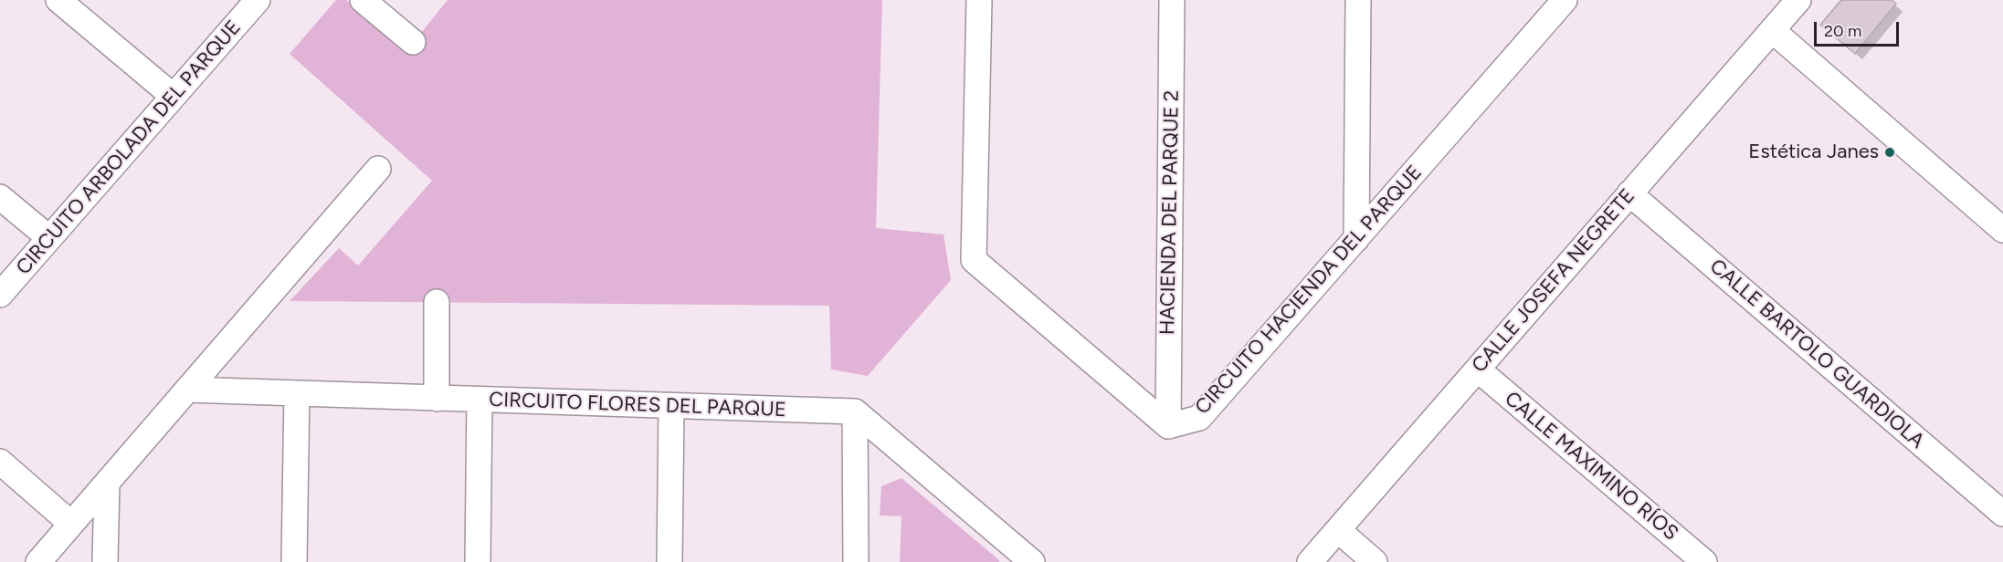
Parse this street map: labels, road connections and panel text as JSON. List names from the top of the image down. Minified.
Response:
{"streets":{"street":["CIRCUITO ARBOLADA DEL PARQUE","HACIENDA DEL PARQUE 2","CALLE JOSEFA NEGRETE","CIRCUITO HACIENDA DEL PARQUE","CALLE BARTOLO GUARDIOLA","CIRCUITO FLORES DEL PARQUE","CALLE MAXIMINO RÍOS"]},"crossings":[["HACIENDA DEL PARQUE 2","CIRCUITO HACIENDA DEL PARQUE"],["CALLE JOSEFA NEGRETE","CALLE BARTOLO GUARDIOLA"],["CALLE JOSEFA NEGRETE","CALLE MAXIMINO RÍOS"]],"places":["Estética Janes"],"scale_bar":"20 m"}
